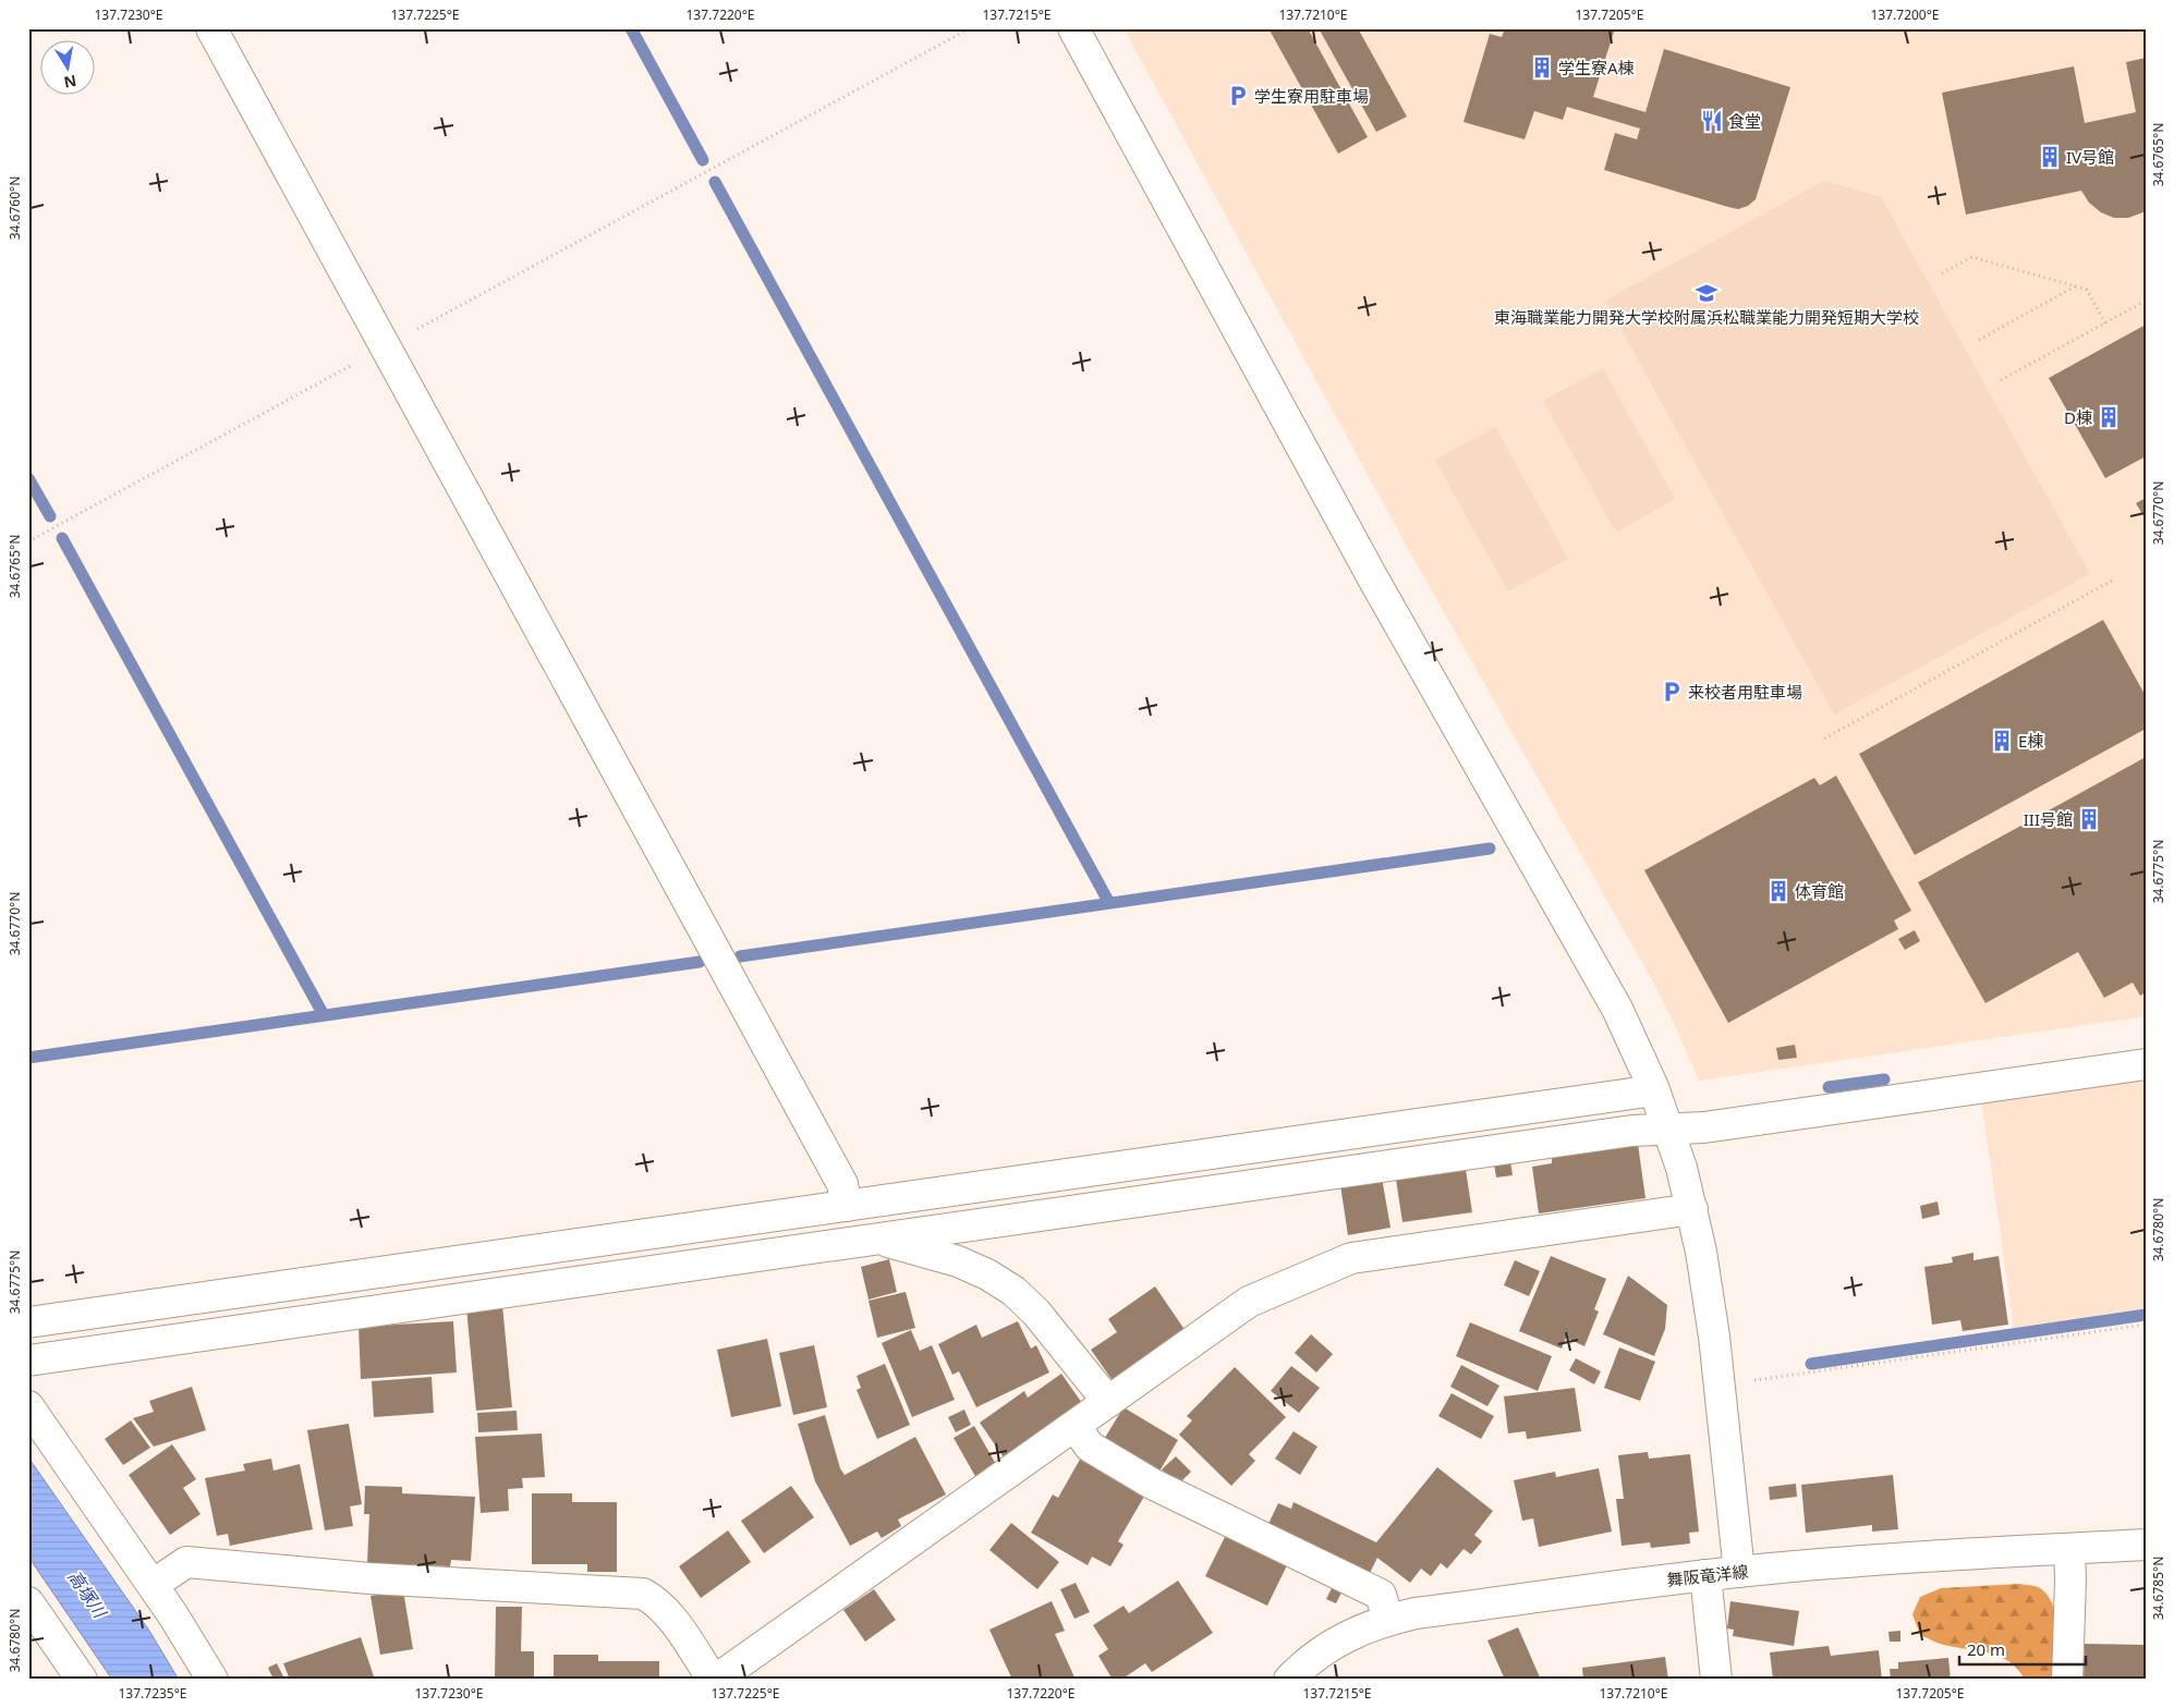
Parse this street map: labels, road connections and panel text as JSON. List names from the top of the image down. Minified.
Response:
{"streets":{"street":["舞阪竜洋線"]},"water":["高塚川"],"places":{"building":["学生寮A棟","IV号館","D棟","E棟","III号館","体育館"],"parking":["学生寮用駐車場","来校者用駐車場"],"restaurant":["食堂"],"school or university":["東海職業能力開発大学校附属浜松職業能力開発短期大学校"]},"scale_bar":"20 m","north":"bottom","coordinates":["137.7230°E","137.7225°E","137.7220°E","137.7215°E","137.7210°E","137.7205°E","137.7200°E","34.6765°N","34.6760°N","34.6770°N","34.6775°N","34.6780°N","34.6785°N","137.7235°E"]}
